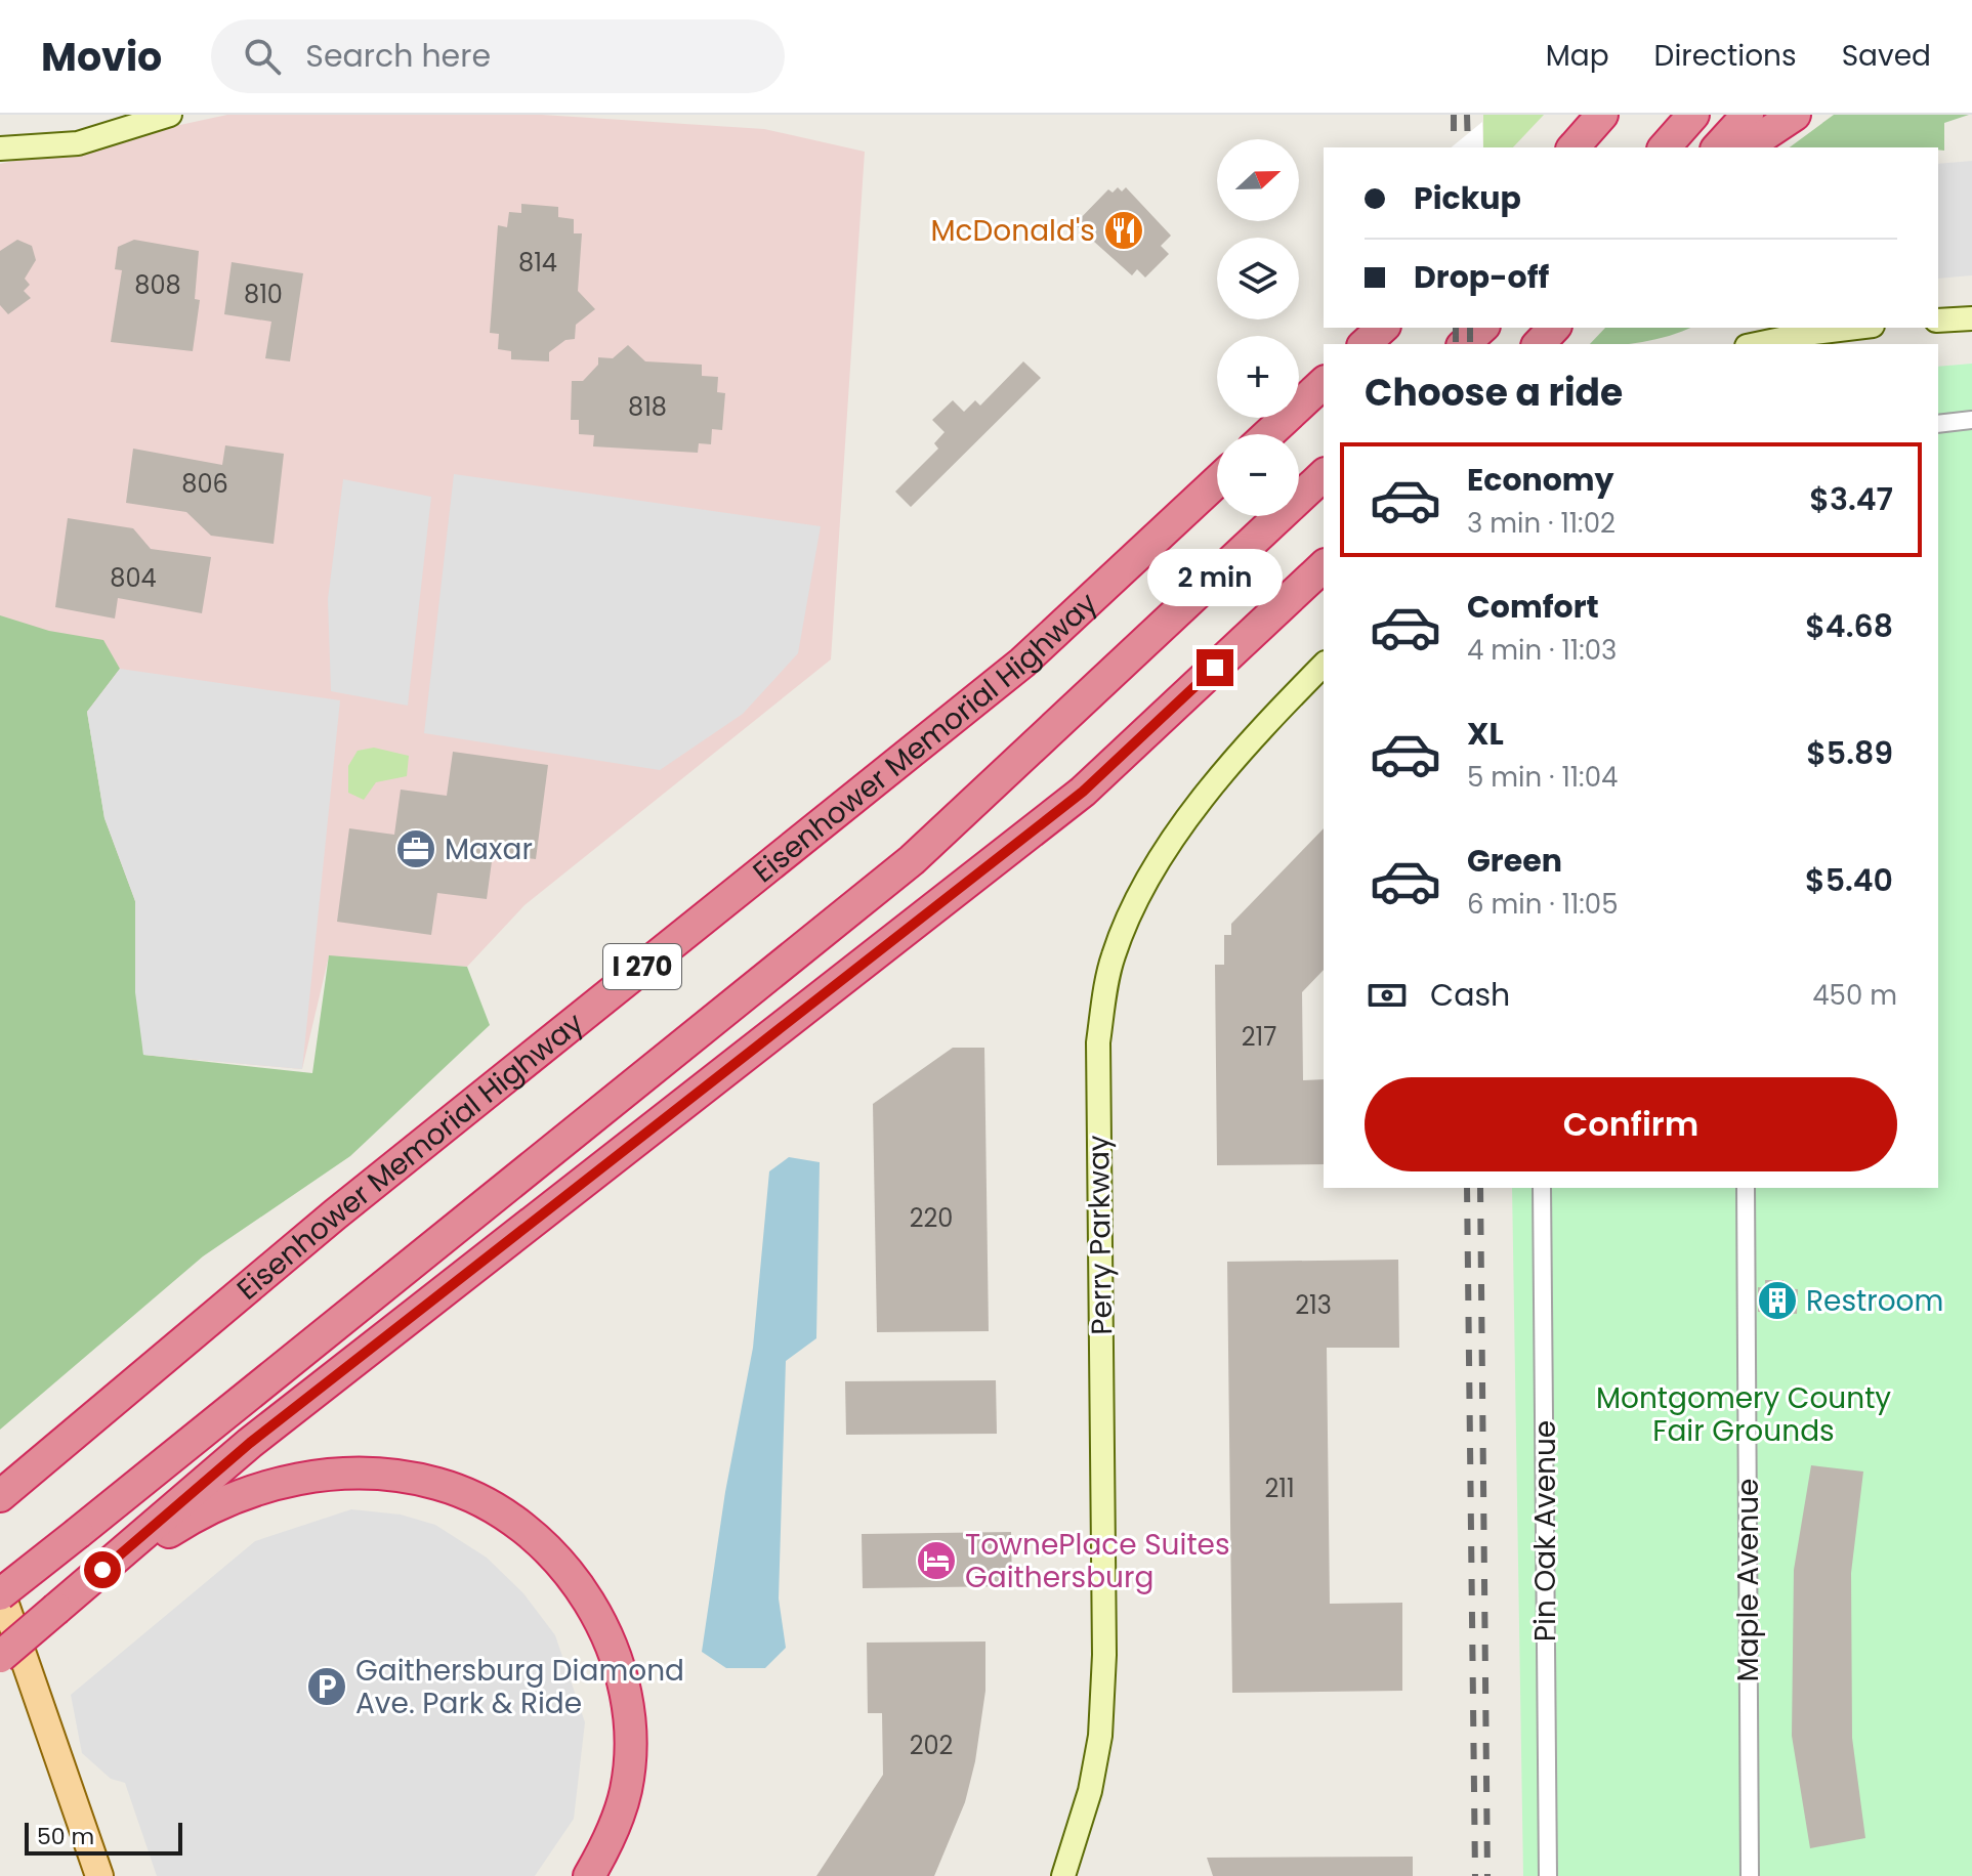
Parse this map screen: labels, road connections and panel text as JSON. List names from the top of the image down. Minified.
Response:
{"streets":{"highway":["Eisenhower Memorial Highway","I 270"],"street":["Perry Parkway","Pin Oak Avenue","Maple Avenue"]},"parks":["Montgomery County Fair Grounds"],"places":{"restaurant":["McDonald's"],"office":["Maxar"],"building":["Restroom"],"hotel":["TownePlace Suites Gaithersburg"],"parking":["Gaithersburg Diamond Ave. Park & Ride"]},"house_numbers":["814","808","810","818","806","804","217","220","213","211","202"],"scale_bar":"50 m","north":"right","page":{"header":"Movio","search":"Search here","nav":["Map","Directions","Saved"],"map_buttons":["+","−"],"banner":["Pickup","Drop-off"],"heading":"Choose a ride","list":[{"name":"Economy","note":"3 min · 11:02","value":"$3.47"},{"name":"Comfort","note":"4 min · 11:03","value":"$4.68"},{"name":"XL","note":"5 min · 11:04","value":"$5.89"},{"name":"Green","note":"6 min · 11:05","value":"$5.40"}],"bubble":"2 min","pay":["Cash","450 m"],"buttons":"Confirm","scale":"50 m"}}
